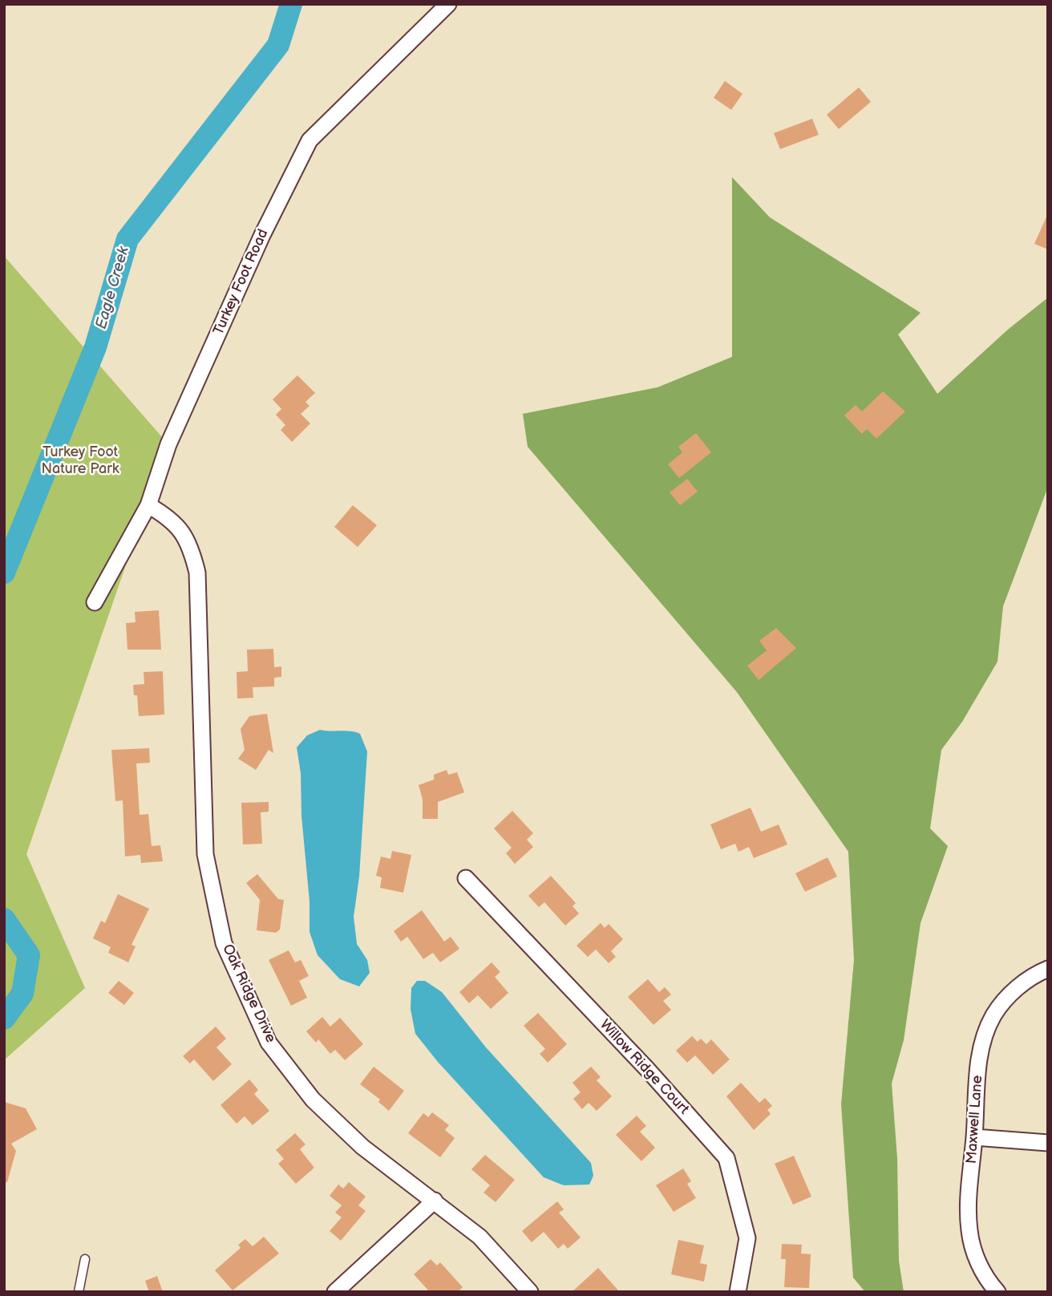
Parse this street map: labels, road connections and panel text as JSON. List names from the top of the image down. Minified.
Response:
{"streets":{"street":["Turkey Foot Road","Oak Ridge Drive","Willow Ridge Court","Maxwell Lane"]},"crossings":[["Turkey Foot Road","Oak Ridge Drive"]],"water":["Eagle Creek"],"parks":["Turkey Foot Nature Park"]}
